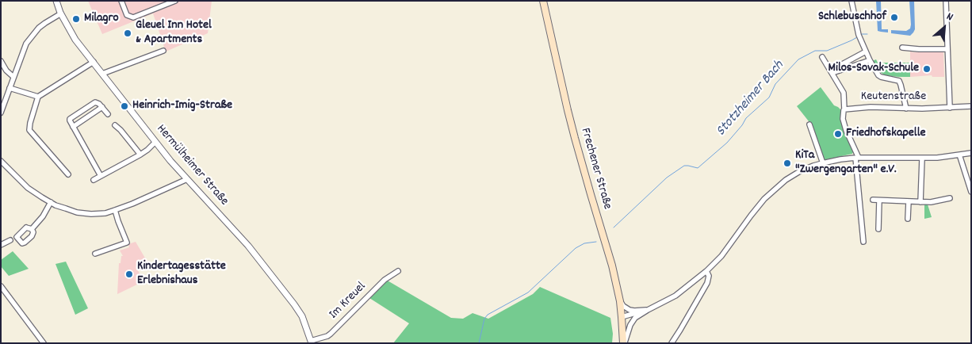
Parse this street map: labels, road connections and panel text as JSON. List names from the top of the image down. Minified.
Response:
{"streets":{"main road":["Frechener Straße"],"street":["Keutenstraße","Hermülheimer Straße","Im Kreuel"]},"crossings":[["Hermülheimer Straße","Im Kreuel"]],"water":["Stotzheimer Bach"],"places":["Schlebuschhof","Milagro","Gleuel Inn Hotel & Apartments","Milos-Sovak-Schule","Heinrich-Imig-Straße","Friedhofskapelle","KiTa \"Zwergengarten\" e.V.","Kindertagesstätte Erlebnishaus"],"north":"top right"}
